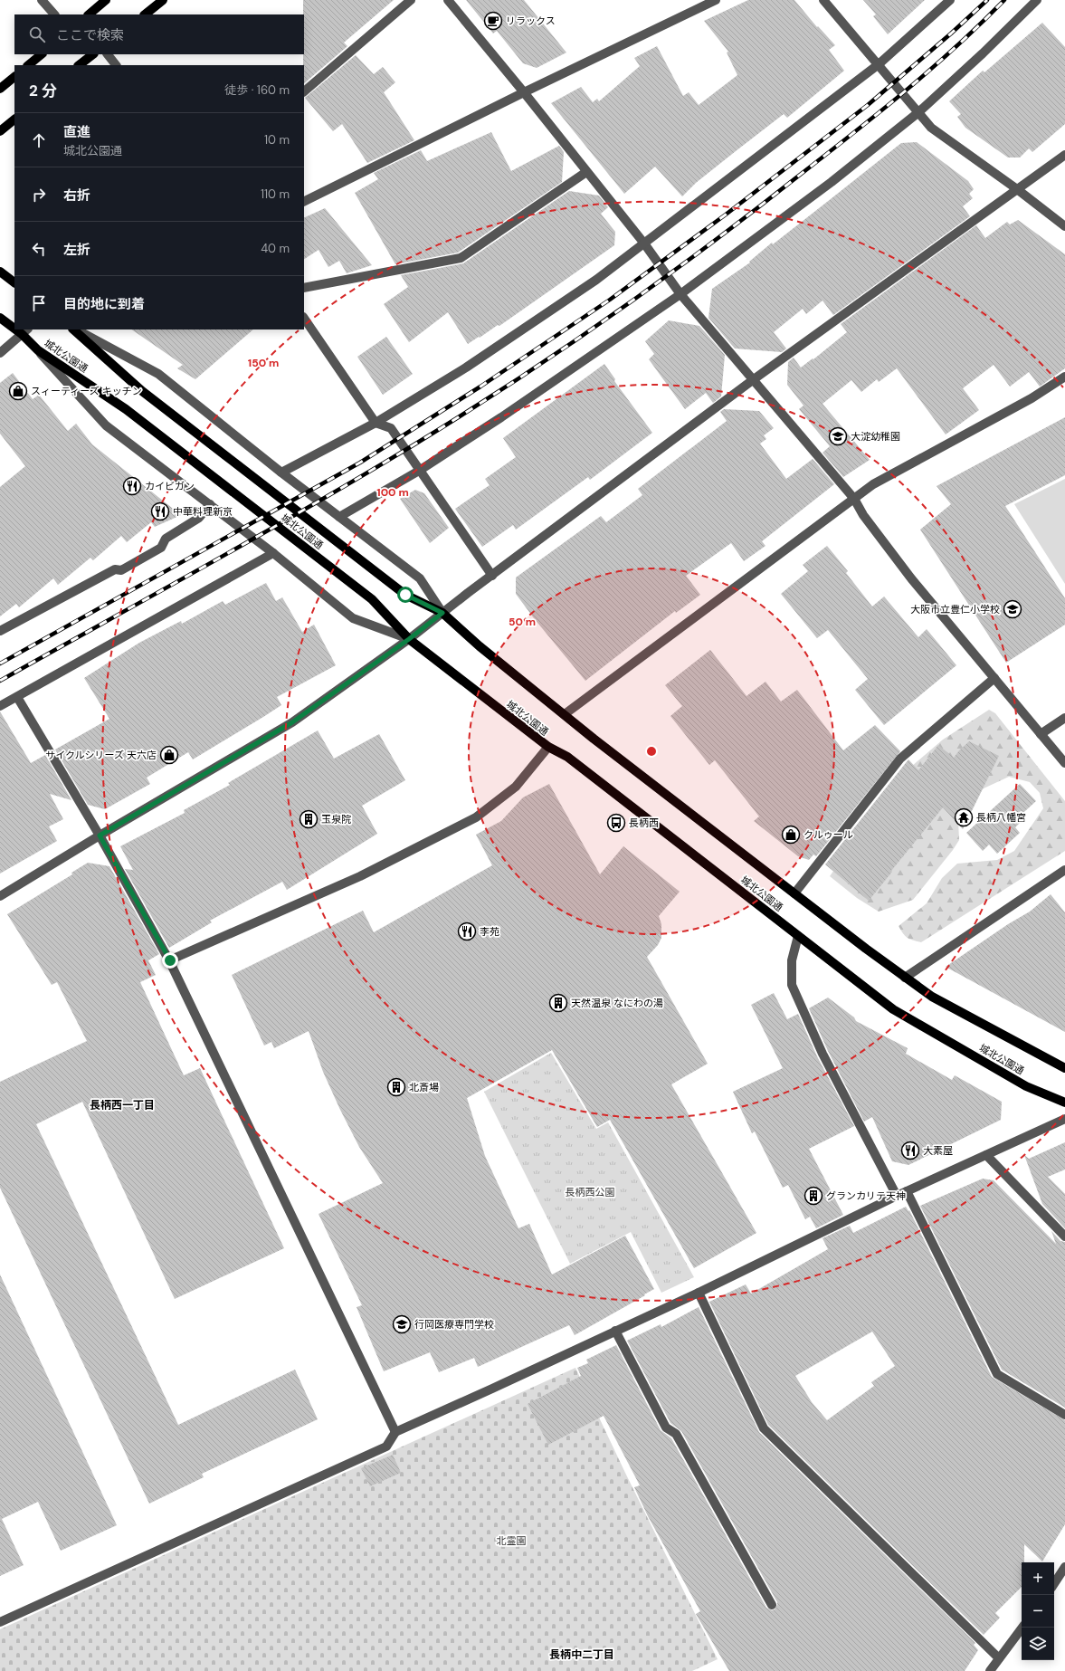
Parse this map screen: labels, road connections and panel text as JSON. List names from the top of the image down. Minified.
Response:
{"streets":{"main road":["城北公園通"]},"districts":["長柄西一丁目","長柄中二丁目"],"parks":["長柄西公園","北霊園"],"places":{"cafe":["リラックス"],"shop":["スィーティーズ キッチン","サイクルシリーズ 天六店","クルゥール"],"school or university":["大淀幼稚園","大阪市立豊仁小学校","行岡医療専門学校"],"restaurant":["カイビガン","中華料理新京","李苑","大素屋"],"temple":["長柄八幡宮"],"building":["玉泉院","天然温泉 なにわの湯","北斎場","グランカリテ天神"],"bus stop":["長柄西"]},"page":{"search":"ここで検索","heading":["2 分","徒歩 · 160 m"],"list":[["直進","城北公園通","10 m"],["右折","110 m"],["左折","40 m"],"目的地に到着"],"map_buttons":["+","−"]},"rings":["150 m","100 m","50 m"]}
